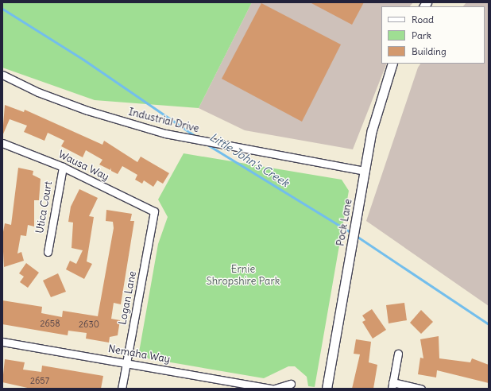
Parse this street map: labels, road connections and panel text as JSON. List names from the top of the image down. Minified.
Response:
{"streets":{"street":["Industrial Drive","Wausa Way","Utica Court","Pock Lane","Logan Lane","Nemaha Way"]},"crossings":[["Industrial Drive","Pock Lane"],["Wausa Way","Utica Court"],["Wausa Way","Logan Lane"],["Logan Lane","Nemaha Way"]],"water":["Little John's Creek"],"parks":["Ernie Shropshire Park"],"house_numbers":["2658","2630","2657"],"legend":["Road","Park","Building"]}
